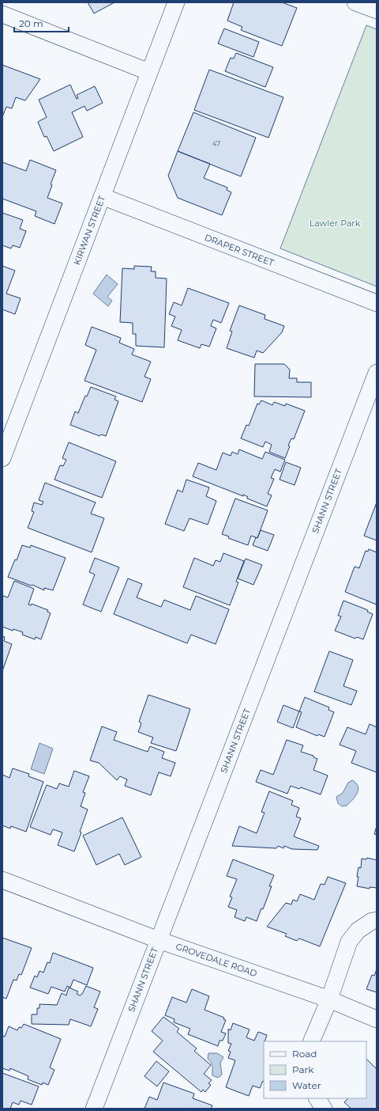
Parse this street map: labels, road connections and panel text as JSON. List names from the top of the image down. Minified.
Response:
{"streets":{"street":["KIRWAN STREET","DRAPER STREET","SHANN STREET","GROVEDALE ROAD"]},"crossings":[["KIRWAN STREET","DRAPER STREET"],["SHANN STREET","GROVEDALE ROAD"]],"parks":["Lawler Park"],"house_numbers":["47"],"legend":["Road","Park","Water"],"scale_bar":"20 m"}
